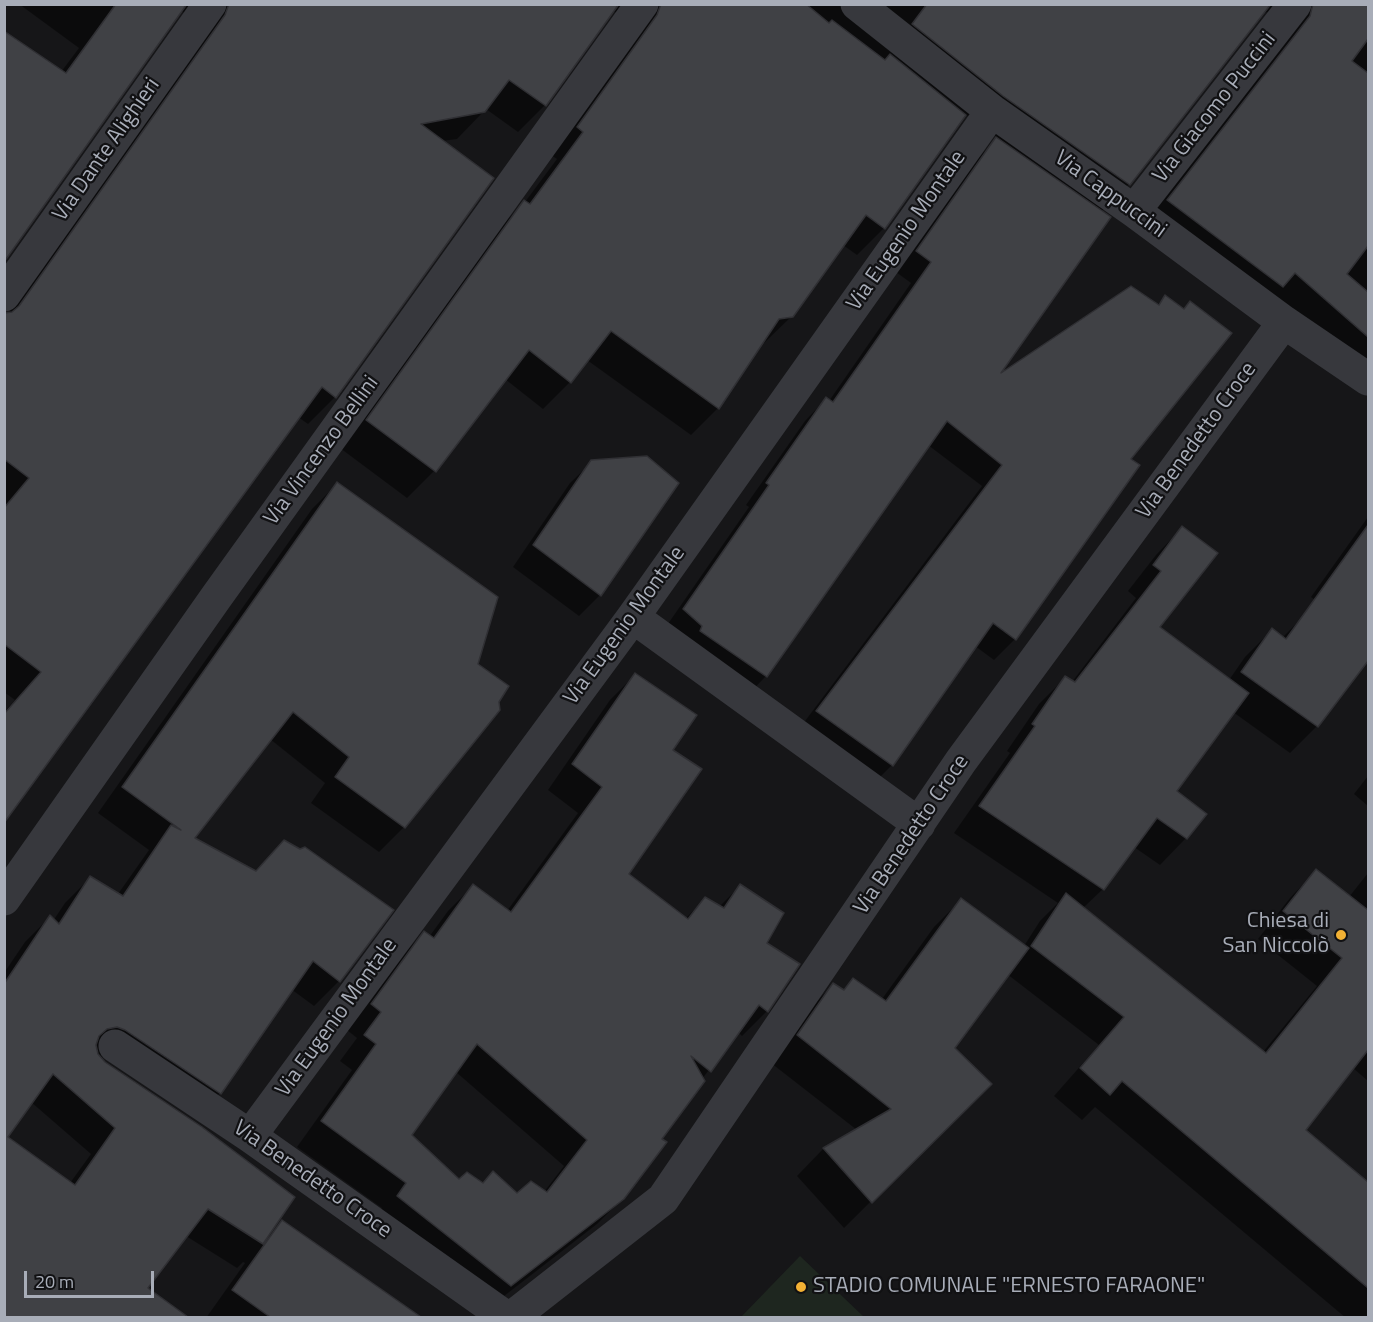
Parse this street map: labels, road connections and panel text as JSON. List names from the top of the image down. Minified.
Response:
{"streets":{"street":["Via Giacomo Puccini","Via Dante Alighieri","Via Cappuccini","Via Eugenio Montale","Via Benedetto Croce","Via Vincenzo Bellini"]},"crossings":[["Via Giacomo Puccini","Via Cappuccini"],["Via Cappuccini","Via Eugenio Montale"],["Via Cappuccini","Via Benedetto Croce"],["Via Eugenio Montale","Via Benedetto Croce"]],"places":["Chiesa di San Niccolò","STADIO COMUNALE \"ERNESTO FARAONE\""],"scale_bar":"20 m"}
